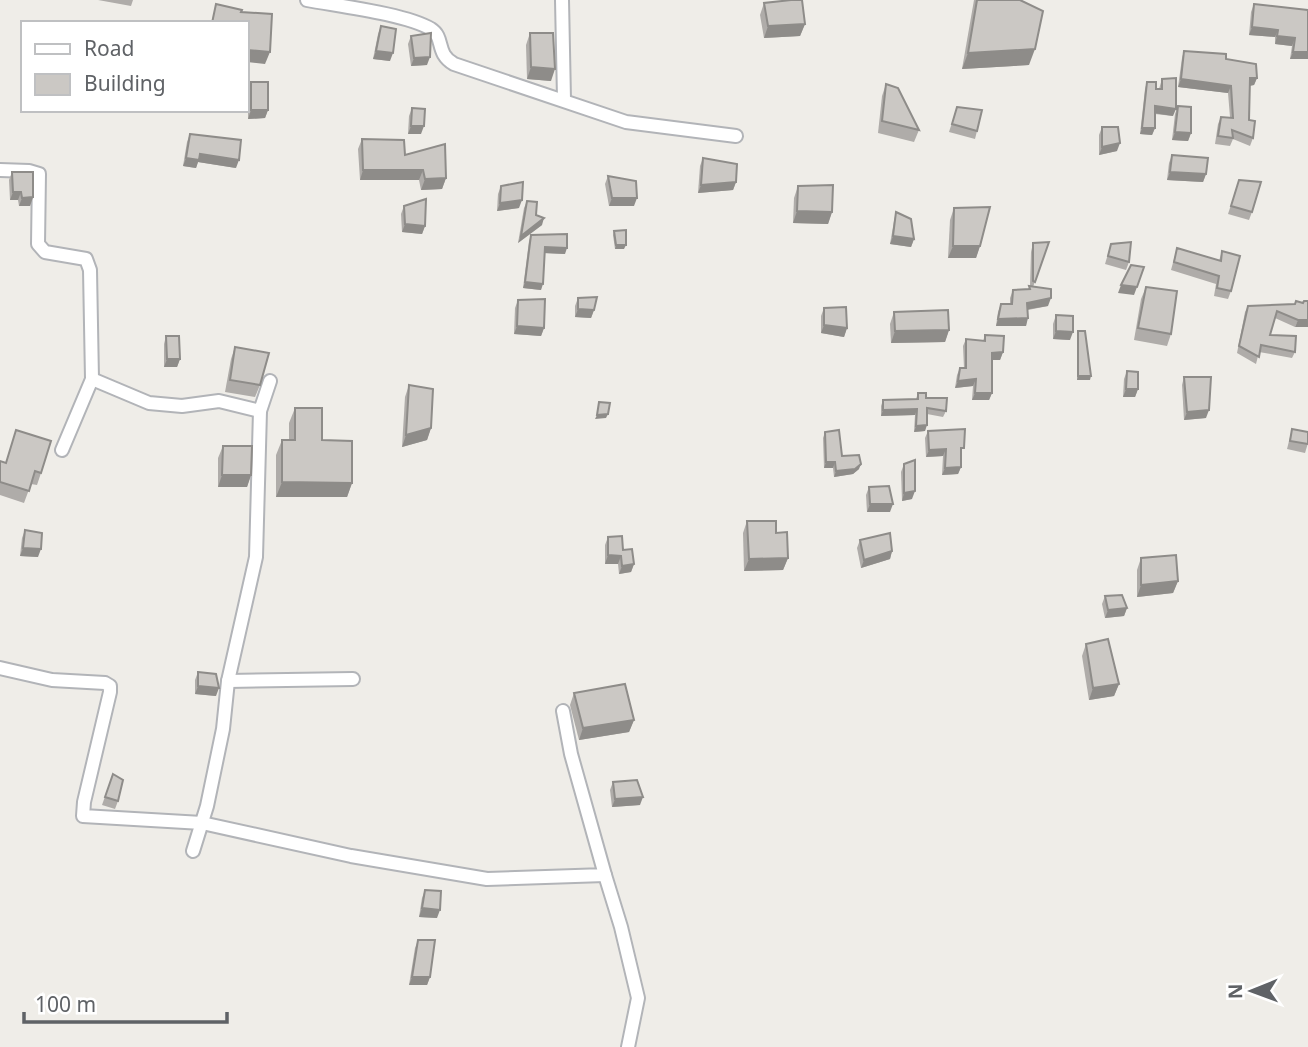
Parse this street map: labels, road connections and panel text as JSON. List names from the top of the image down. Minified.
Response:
{"legend":["Road","Building"],"scale_bar":"100 m","north":"left"}
